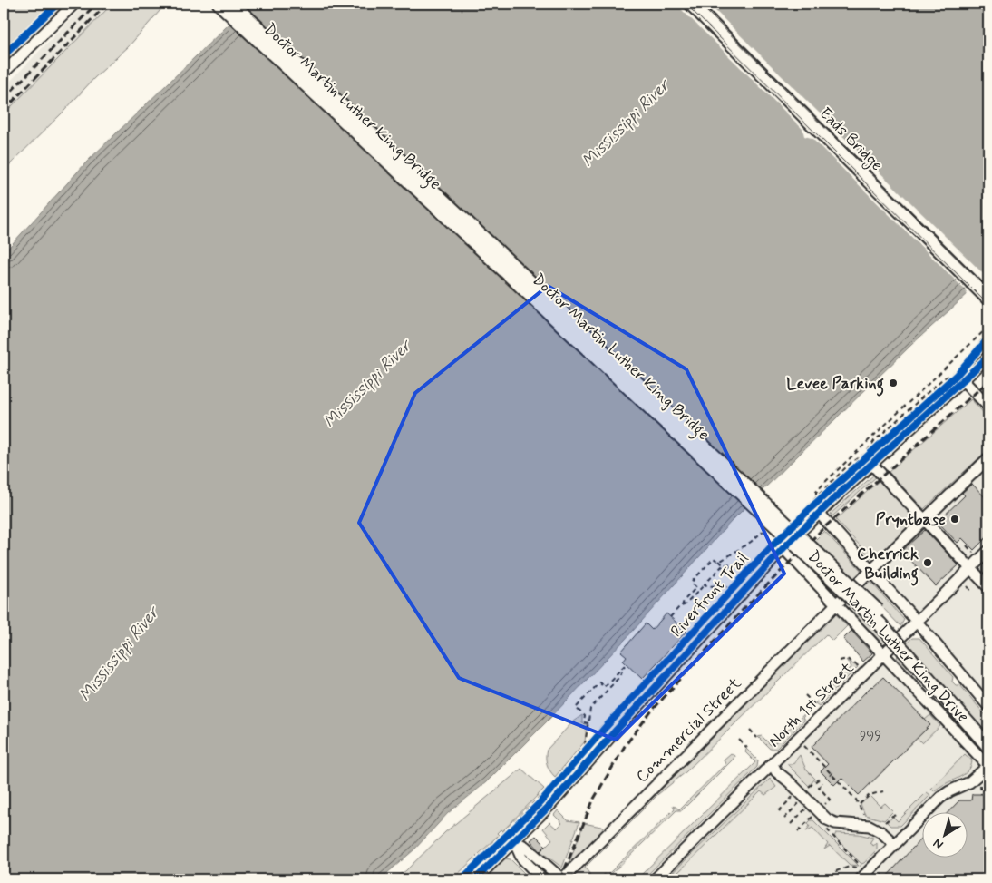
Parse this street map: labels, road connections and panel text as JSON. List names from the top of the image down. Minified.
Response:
{"streets":{"main road":["Doctor Martin Luther King Bridge","Eads Bridge"],"street":["Doctor Martin Luther King Drive","North 1st Street","Commercial Street"],"cycle path":["Riverfront Trail"]},"crossings":[["Doctor Martin Luther King Drive","North 1st Street"],["Doctor Martin Luther King Drive","Commercial Street"]],"water":["Mississippi River"],"places":["Levee Parking","Pryntbase","Cherrick Building"],"house_numbers":["999"],"north":"bottom left"}
